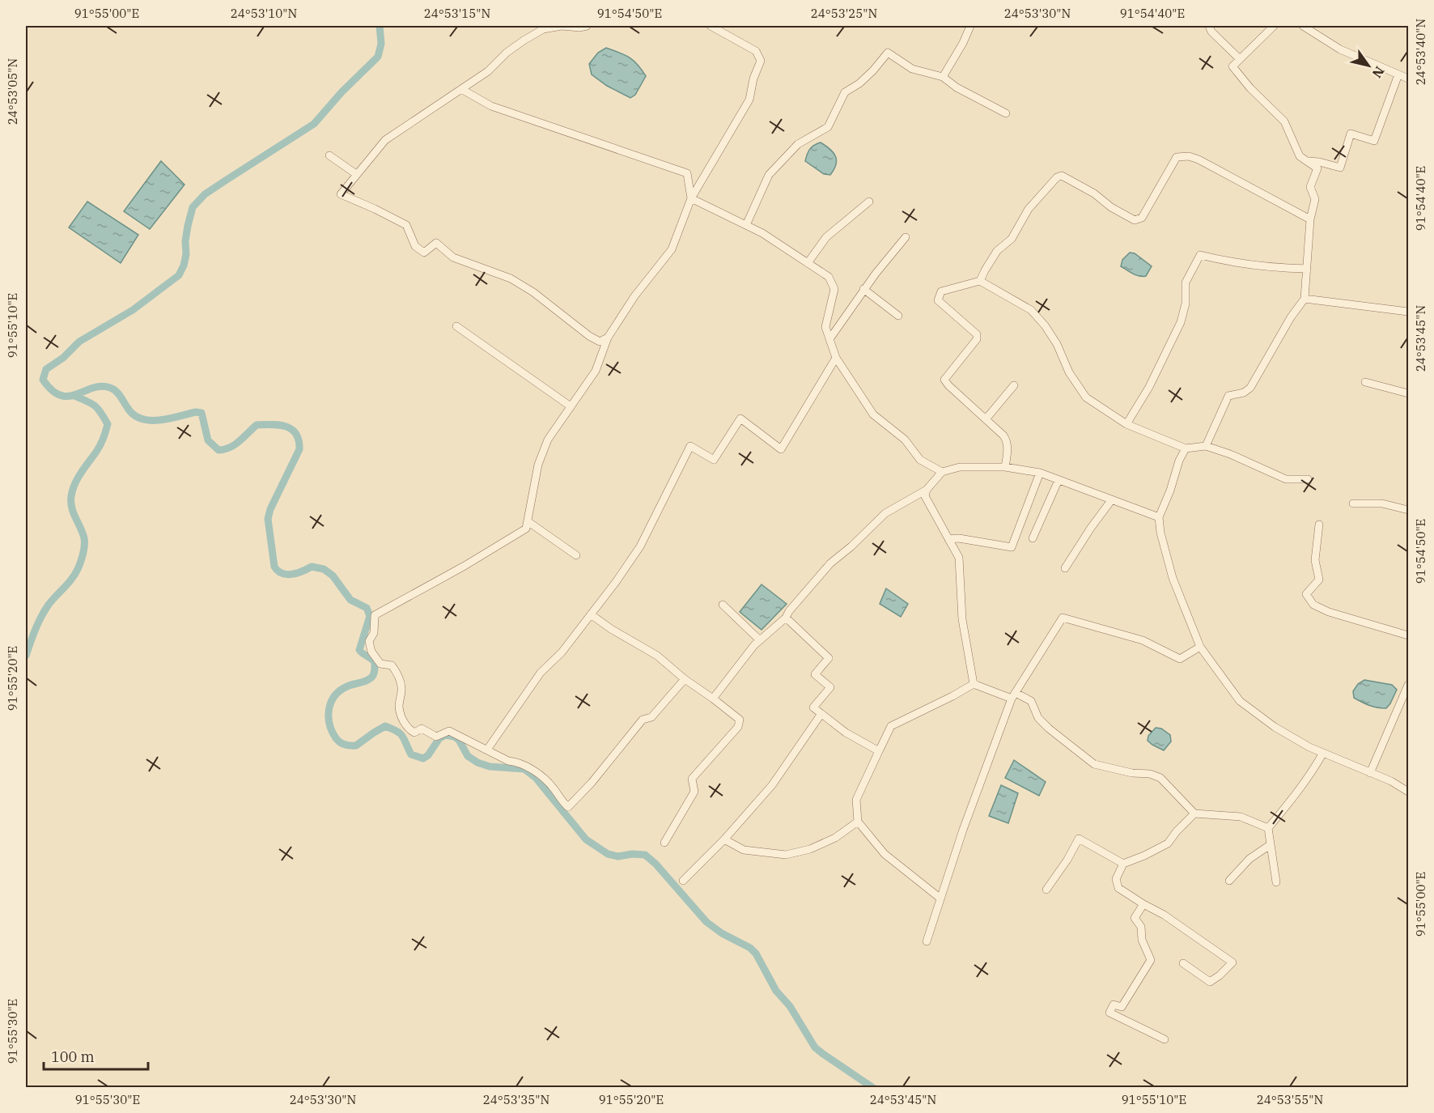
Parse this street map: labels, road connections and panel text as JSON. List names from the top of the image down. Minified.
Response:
{"scale_bar":"100 m","north":"bottom right","coordinates":["91°55'00\"E","24°53'10\"N","24°53'15\"N","91°54'50\"E","24°53'25\"N","24°53'30\"N","91°54'40\"E","24°53'40\"N","24°53'05\"N","91°55'10\"E","24°53'45\"N","91°55'20\"E","91°55'30\"E","24°53'35\"N","24°53'55\"N"]}
